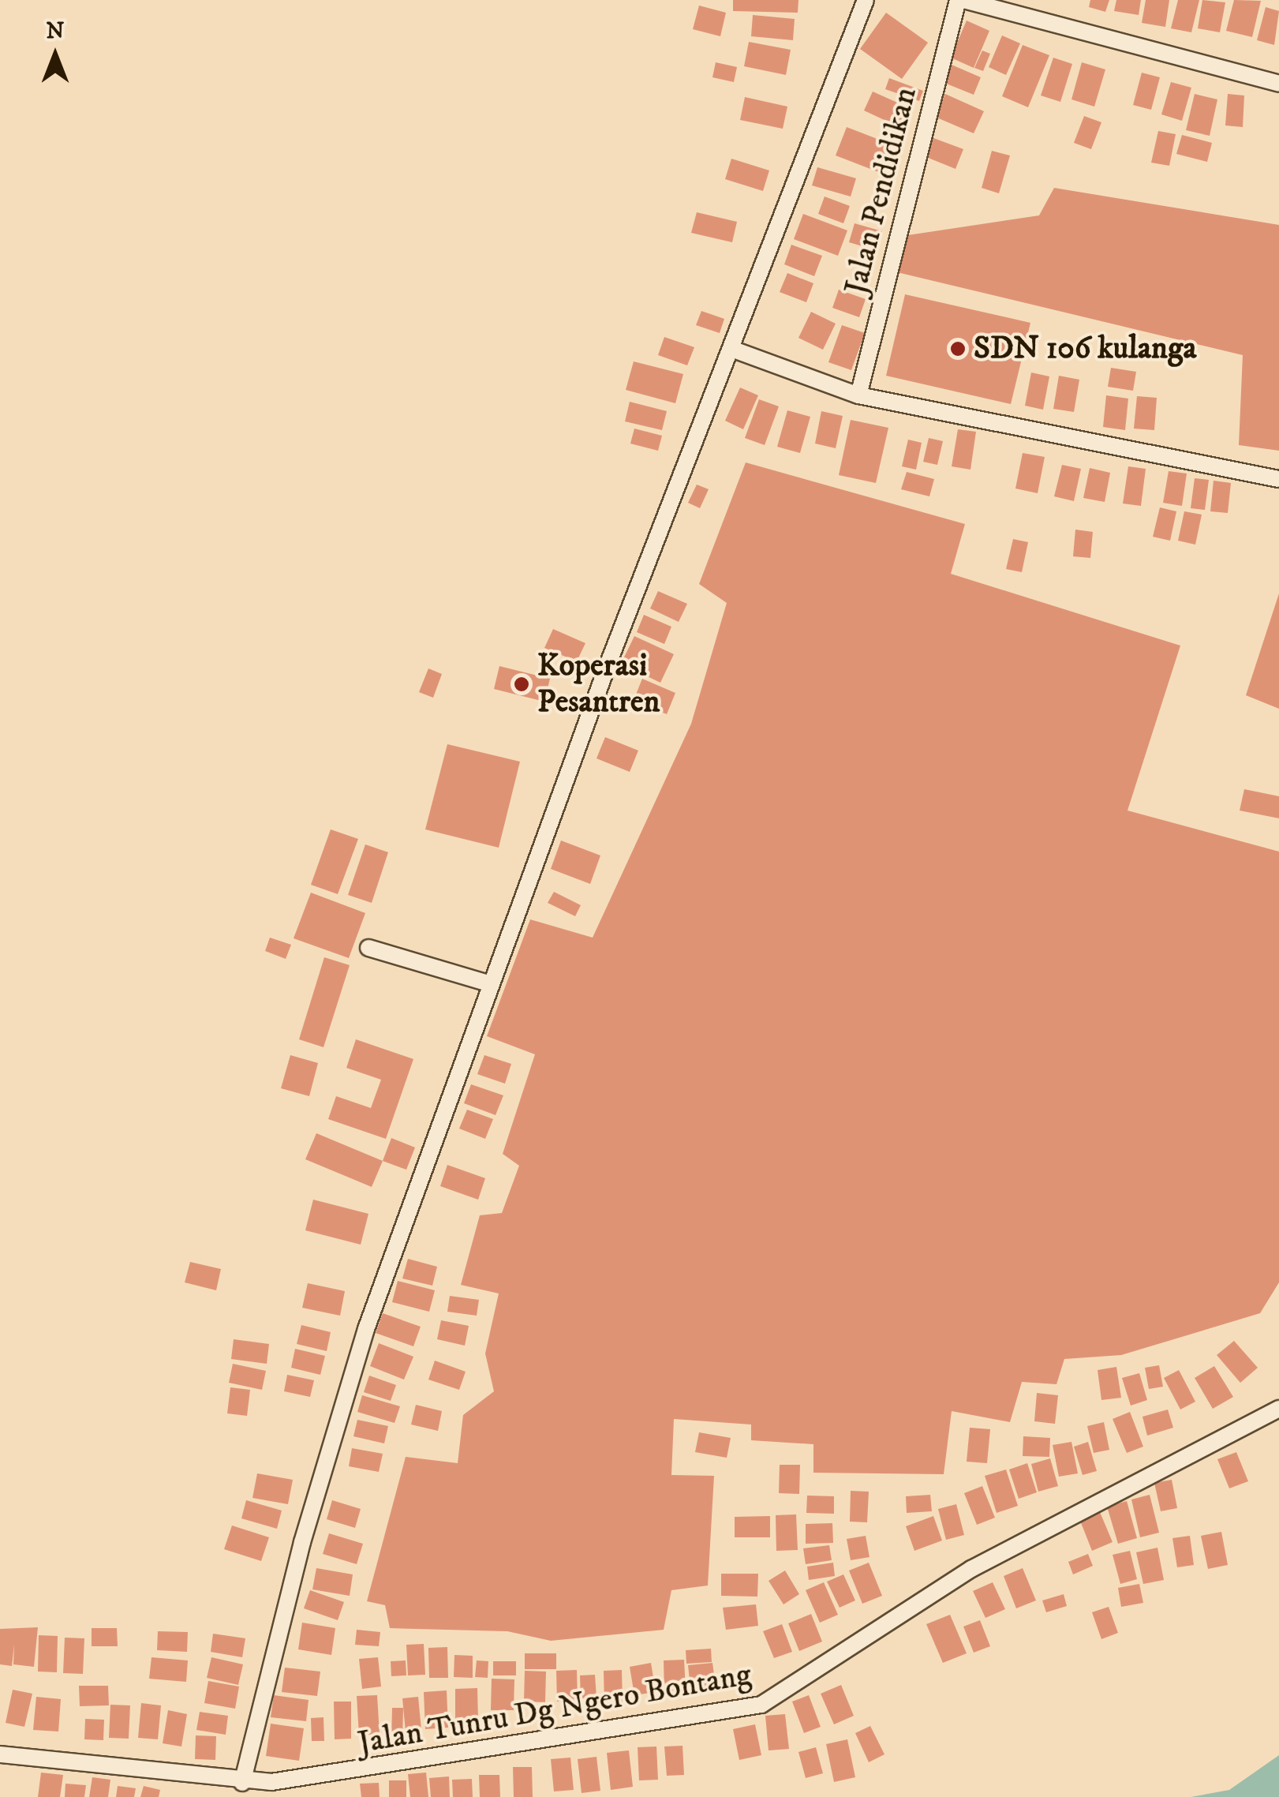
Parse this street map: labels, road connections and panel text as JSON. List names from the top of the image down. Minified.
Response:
{"streets":{"street":["Jalan Pendidikan","Jalan Tunru Dg Ngero Bontang"]},"places":["SDN 106 kulanga","Koperasi Pesantren"],"north":"top"}
